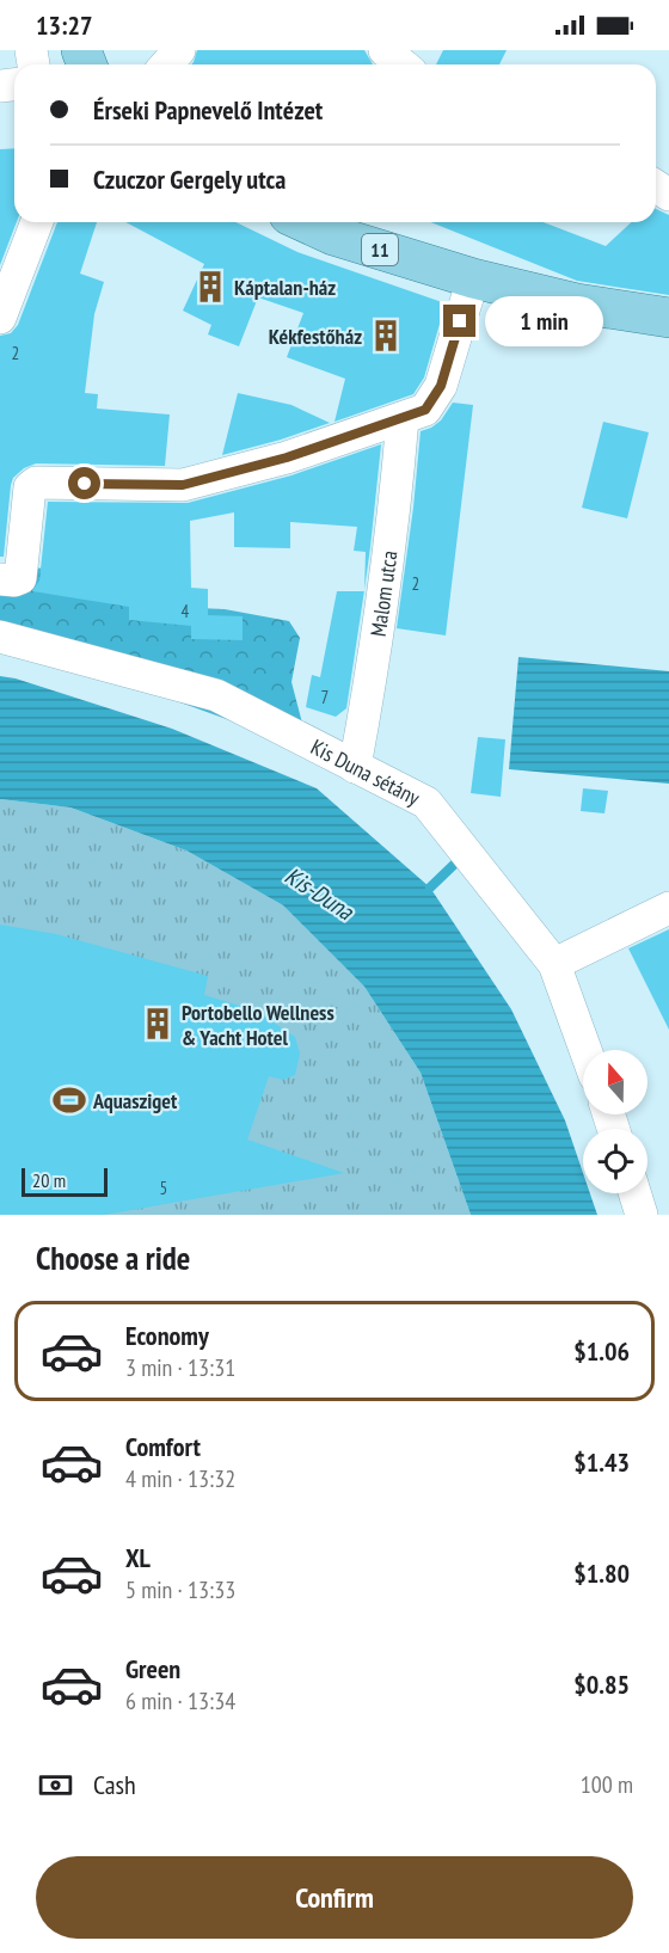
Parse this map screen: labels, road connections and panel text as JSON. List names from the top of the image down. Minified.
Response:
{"streets":{"main road":["11"],"street":["Malom utca","Kis Duna sétány"]},"crossings":[["Malom utca","Kis Duna sétány"]],"water":["Kis-Duna"],"places":{"building":["Káptalan-ház","Kékfestőház","Portobello Wellness & Yacht Hotel"],"sports":["Aquasziget"]},"house_numbers":["2","2","4","7","5"],"scale_bar":"20 m","north":"top","page":{"status":"13:27","banner":["Érseki Papnevelő Intézet","Czuczor Gergely utca"],"bubble":"1 min","scale":"20 m","heading":"Choose a ride","list":[{"name":"Economy","note":"3 min · 13:31","value":"$1.06"},{"name":"Comfort","note":"4 min · 13:32","value":"$1.43"},{"name":"XL","note":"5 min · 13:33","value":"$1.80"},{"name":"Green","note":"6 min · 13:34","value":"$0.85"}],"pay":["Cash","100 m"],"buttons":"Confirm"}}
